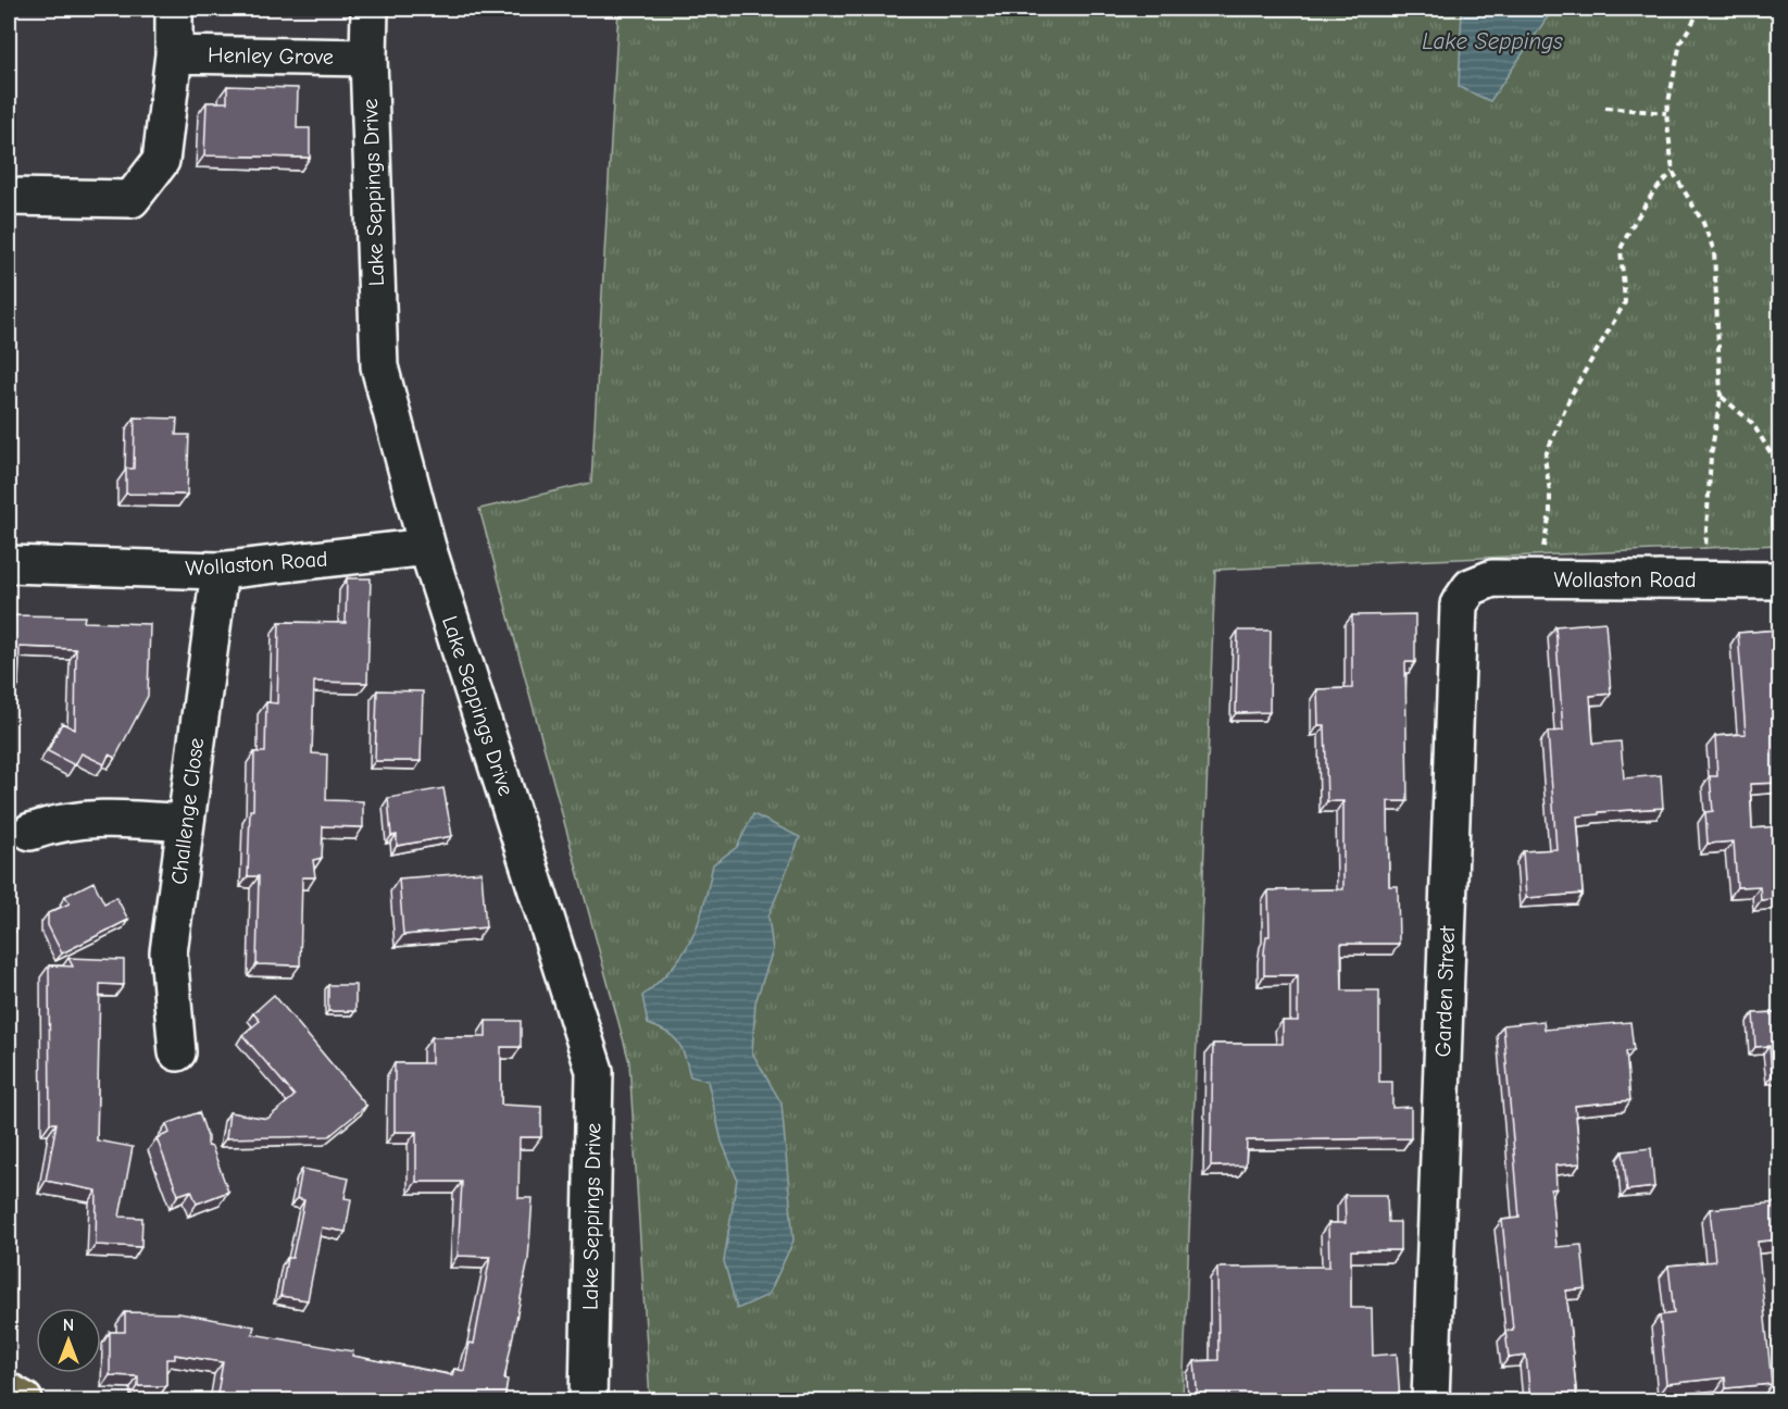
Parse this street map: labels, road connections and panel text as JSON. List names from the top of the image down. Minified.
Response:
{"streets":{"street":["Henley Grove","Lake Seppings Drive","Wollaston Road","Challenge Close","Garden Street"]},"crossings":[["Henley Grove","Lake Seppings Drive"],["Lake Seppings Drive","Wollaston Road"],["Wollaston Road","Challenge Close"],["Wollaston Road","Garden Street"]],"water":["Lake Seppings"],"north":"top"}
